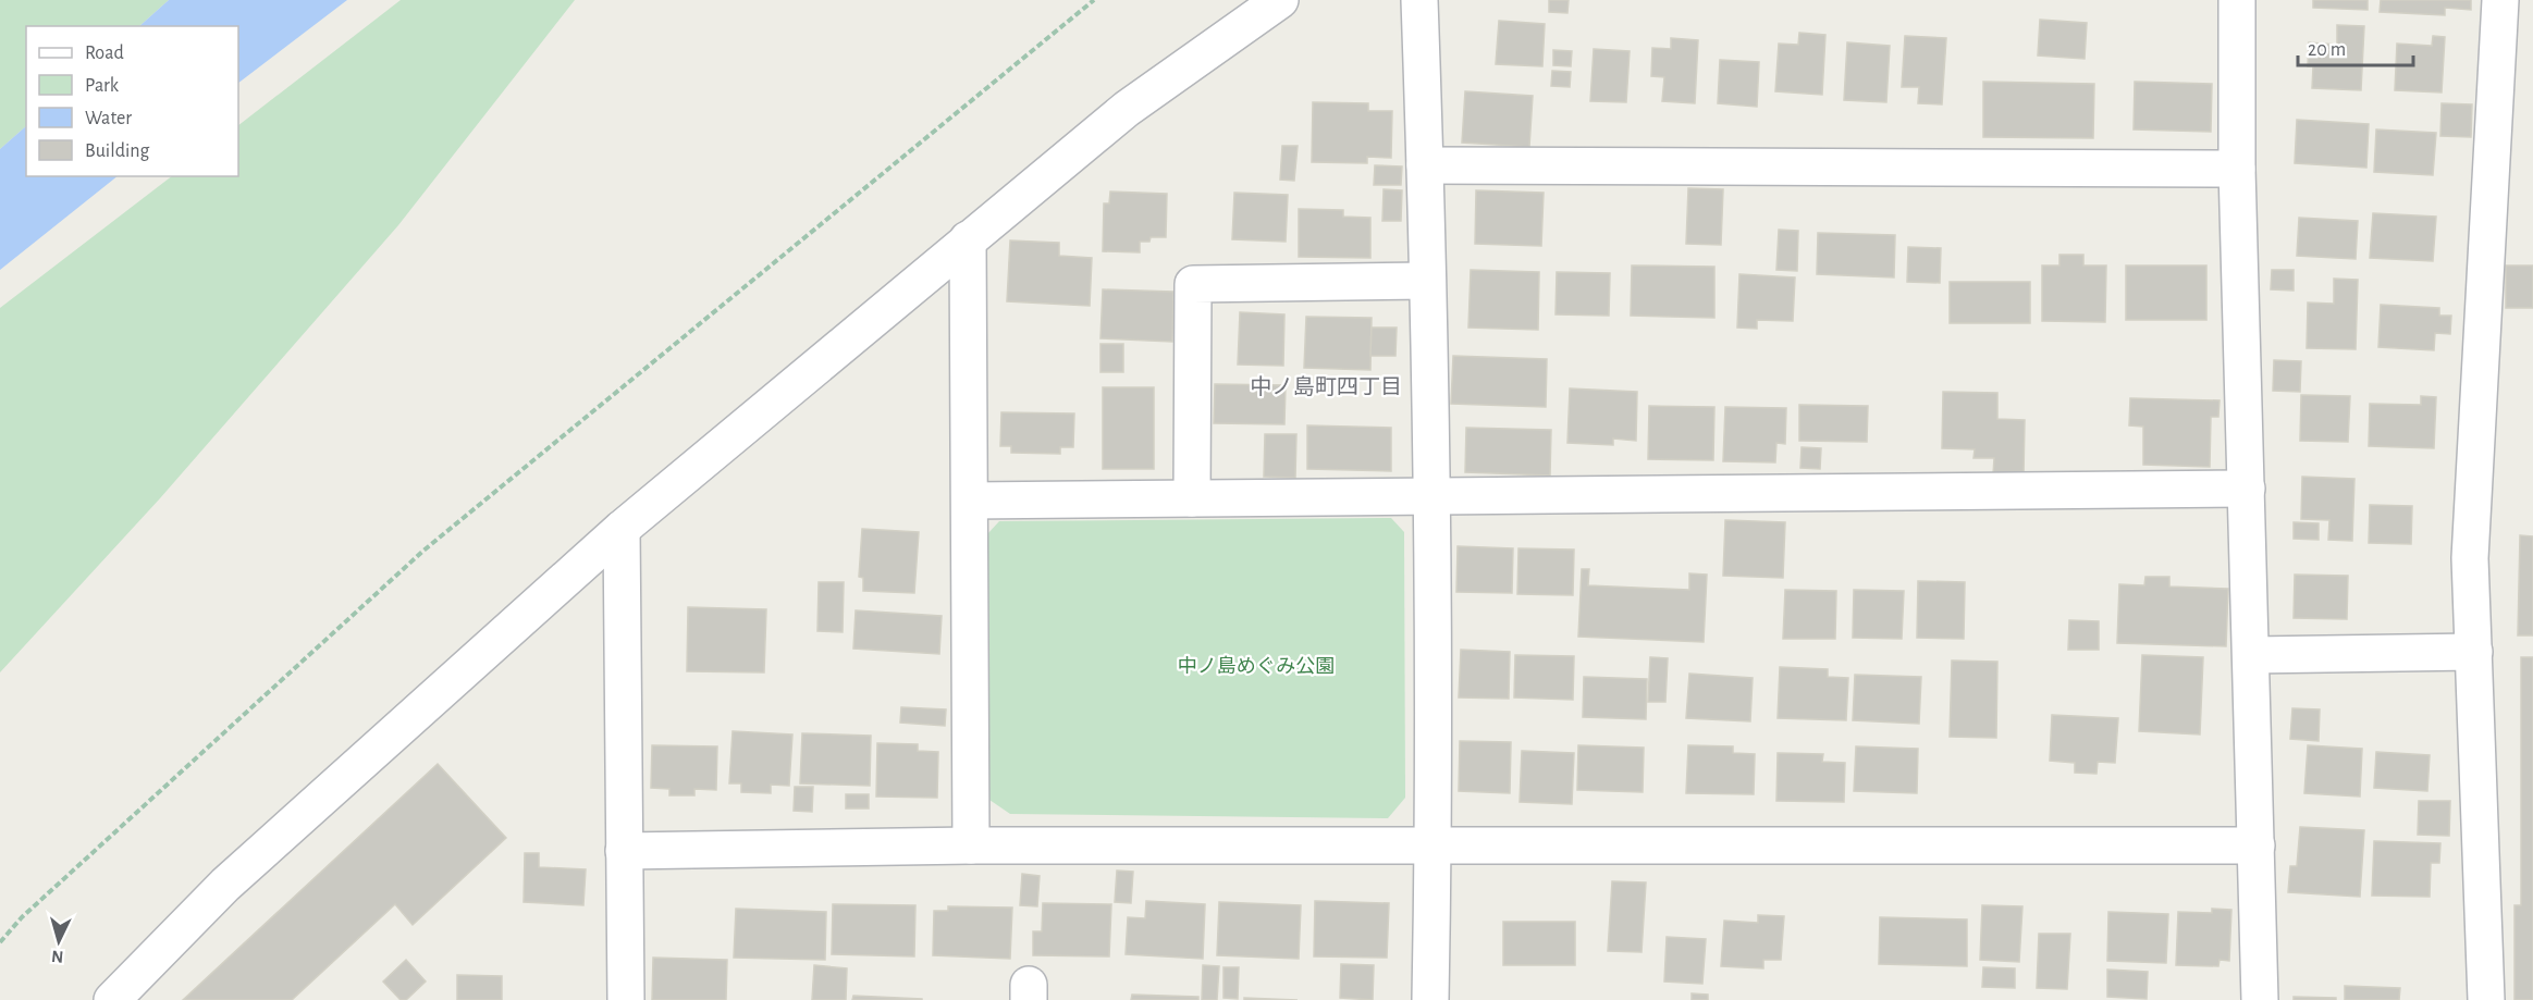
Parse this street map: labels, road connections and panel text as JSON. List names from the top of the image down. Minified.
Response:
{"districts":["中ノ島町四丁目"],"parks":["中ノ島めぐみ公園"],"legend":["Road","Park","Water","Building"],"scale_bar":"20 m","north":"bottom"}
